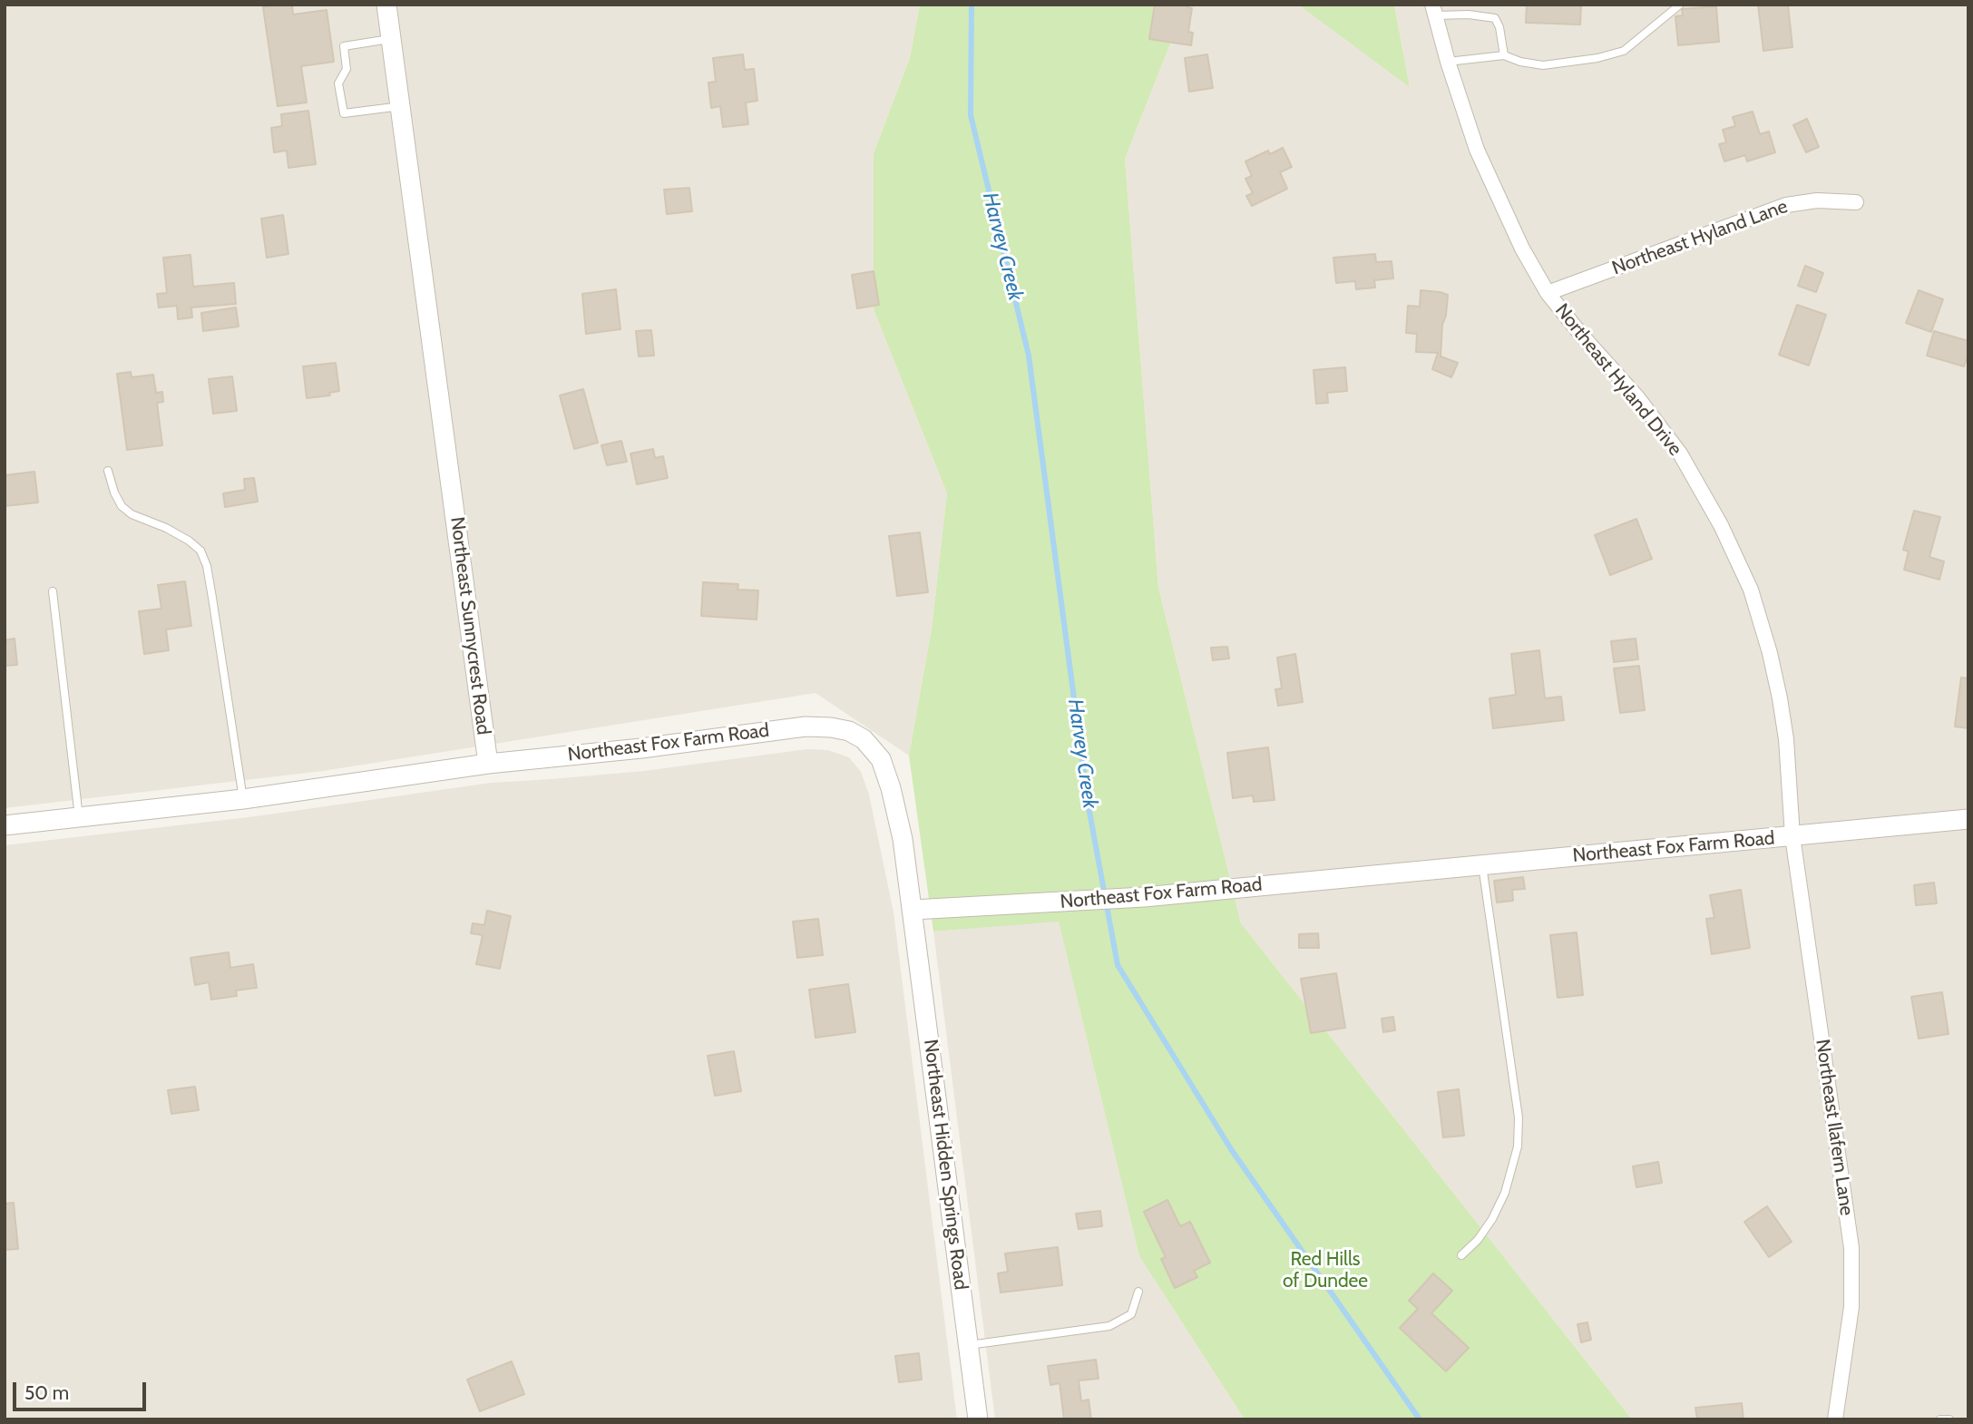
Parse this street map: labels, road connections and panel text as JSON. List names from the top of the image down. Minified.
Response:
{"streets":{"street":["Northeast Hyland Lane","Northeast Hyland Drive","Northeast Sunnycrest Road","Northeast Fox Farm Road","Northeast Ilafern Lane","Northeast Hidden Springs Road"]},"crossings":[["Northeast Hyland Lane","Northeast Hyland Drive"],["Northeast Hyland Drive","Northeast Fox Farm Road"],["Northeast Hyland Drive","Northeast Ilafern Lane"],["Northeast Sunnycrest Road","Northeast Fox Farm Road"],["Northeast Fox Farm Road","Northeast Ilafern Lane"],["Northeast Fox Farm Road","Northeast Hidden Springs Road"]],"water":["Harvey Creek"],"parks":["Red Hills of Dundee"],"scale_bar":"50 m"}
